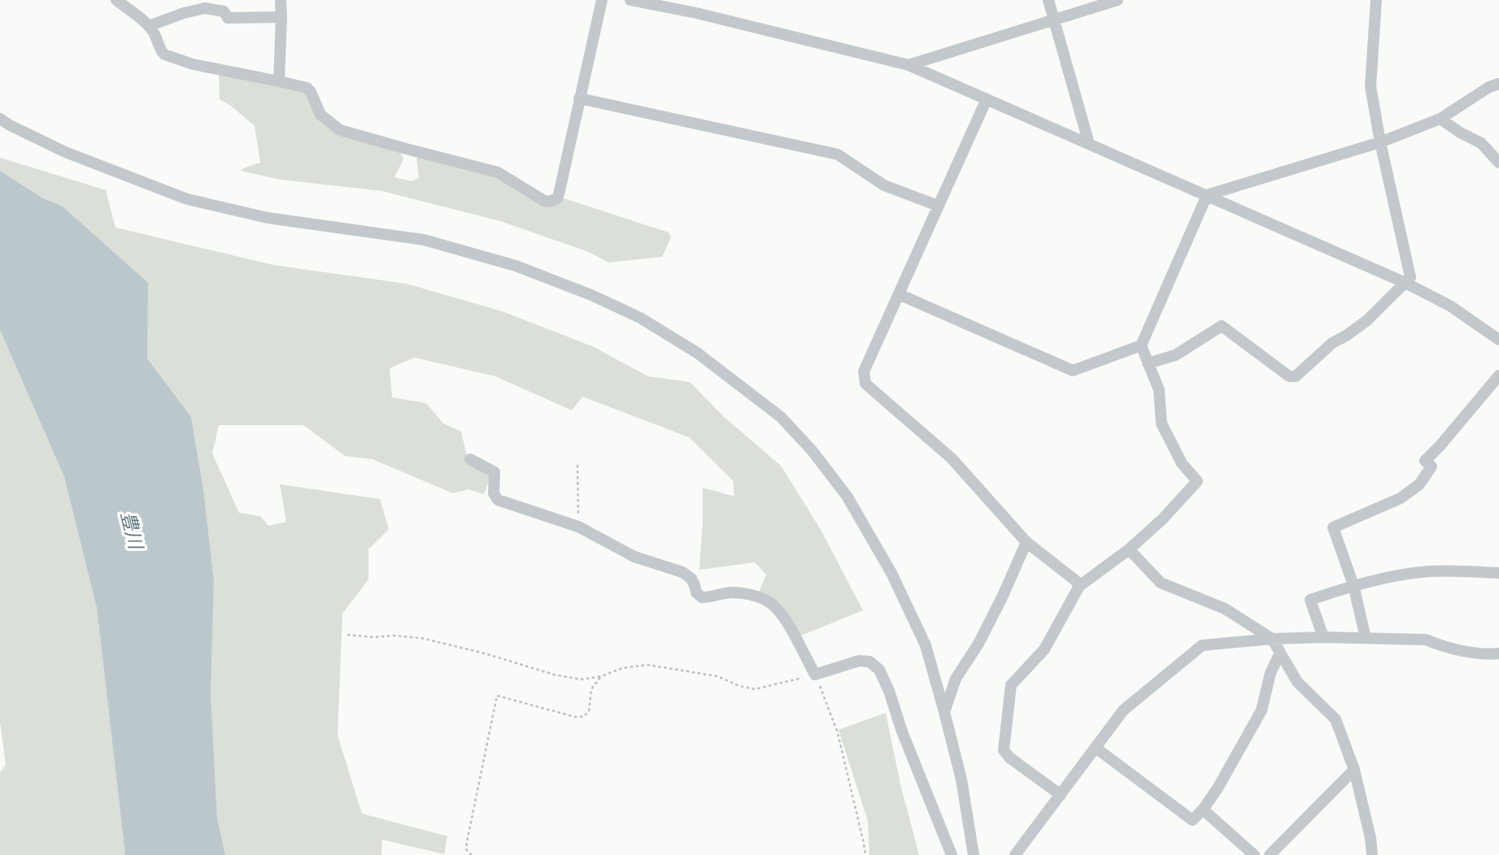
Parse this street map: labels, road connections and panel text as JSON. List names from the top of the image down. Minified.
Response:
{"water":["豊川"]}
